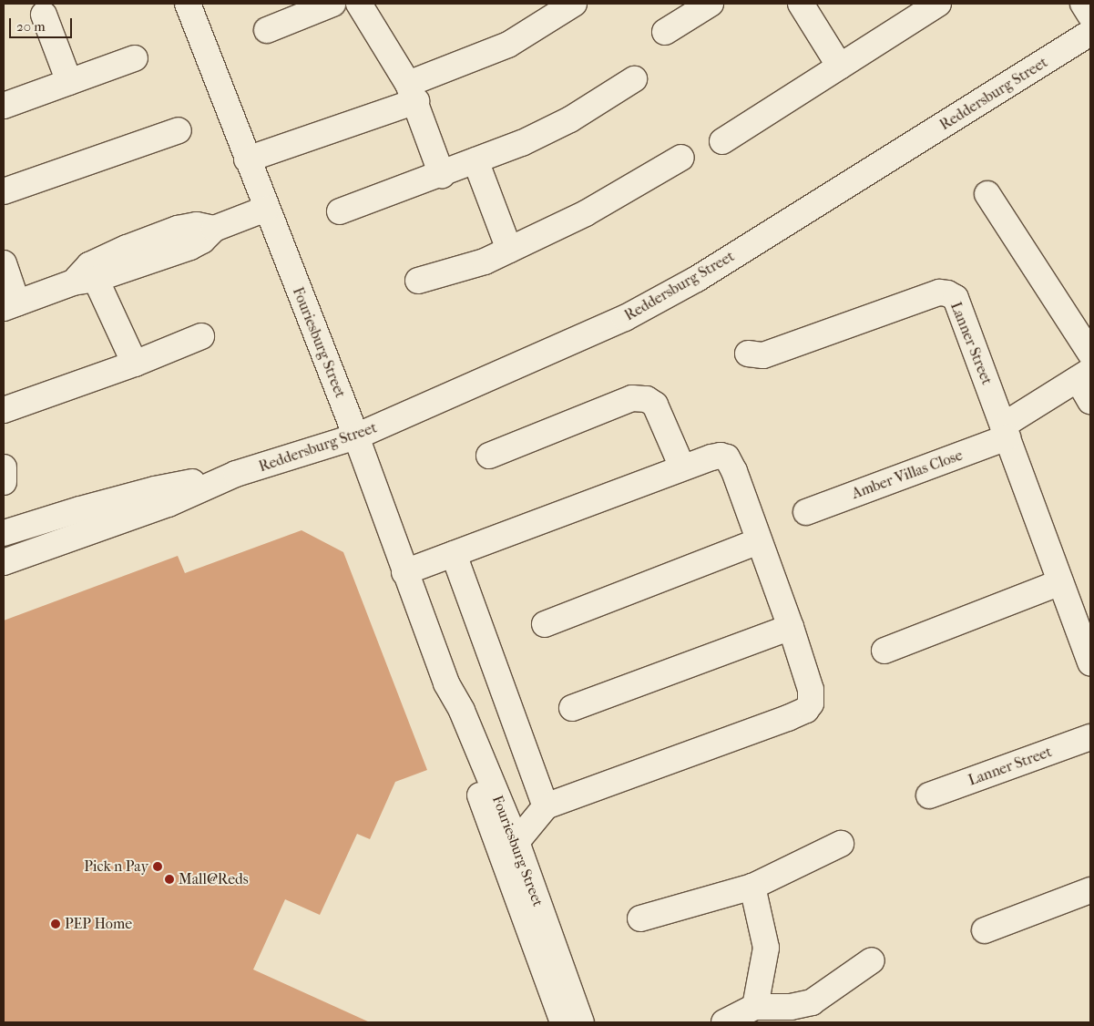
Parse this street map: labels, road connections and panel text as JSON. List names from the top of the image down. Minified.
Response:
{"streets":{"street":["Reddersburg Street","Fouriesburg Street","Lanner Street","Amber Villas Close"]},"crossings":[["Reddersburg Street","Fouriesburg Street"],["Lanner Street","Amber Villas Close"]],"places":["Pick n Pay","Mall@Reds","PEP Home"],"scale_bar":"20 m"}
